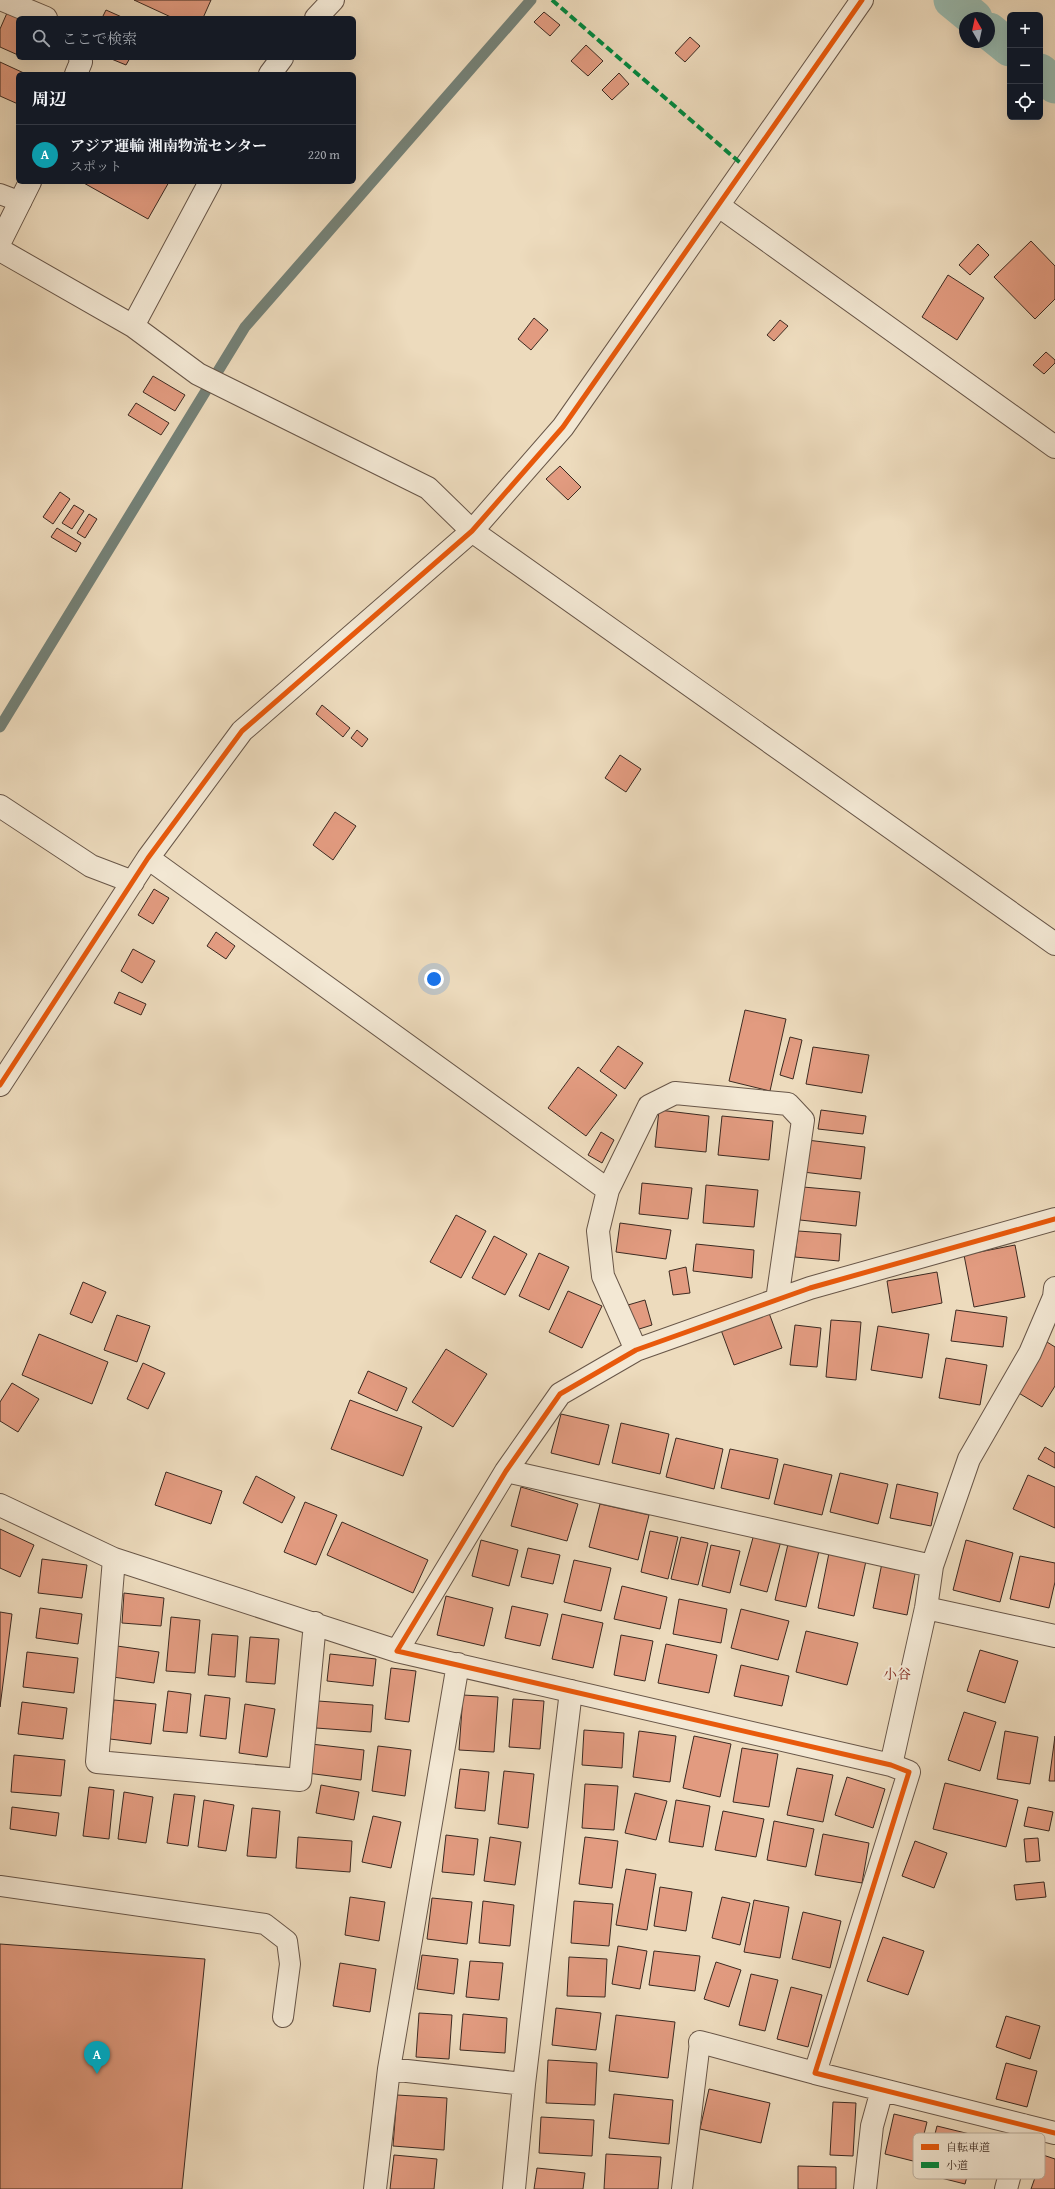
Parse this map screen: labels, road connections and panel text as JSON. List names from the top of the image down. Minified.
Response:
{"districts":["小谷"],"legend":["自転車道","小道"],"north":"top","page":{"map_buttons":["+","−"],"search":"ここで検索","heading":"周辺","list":[{"mark":"A","name":"アジア運輸 湘南物流センター","note":"スポット","value":"220 m"}],"pins":"A"}}
